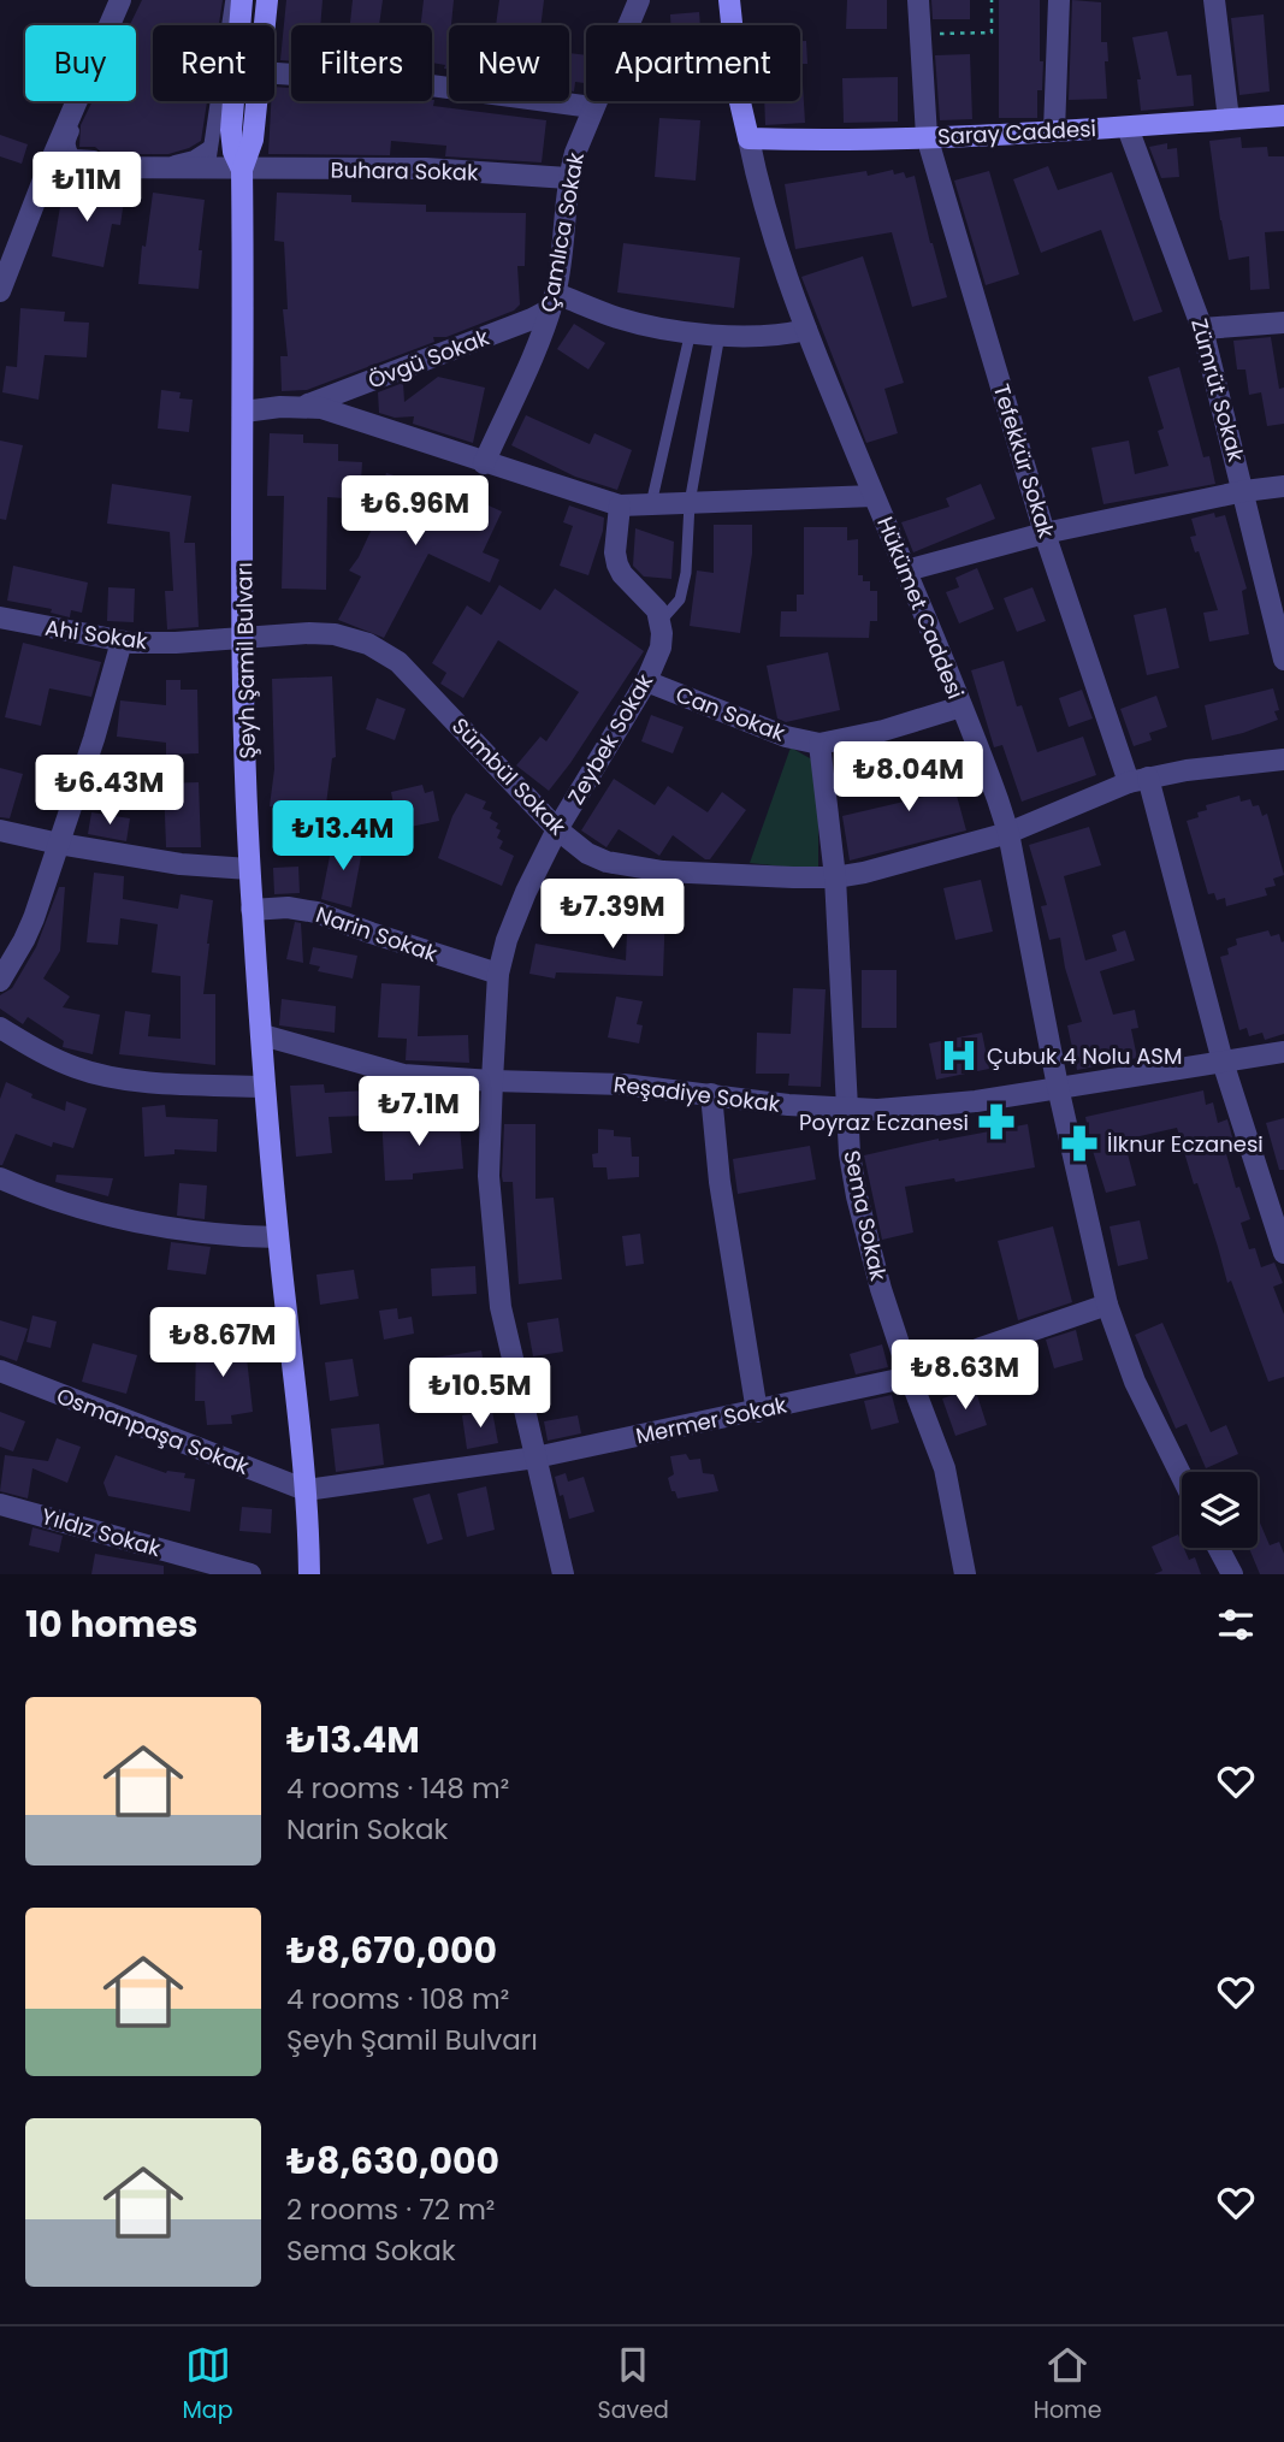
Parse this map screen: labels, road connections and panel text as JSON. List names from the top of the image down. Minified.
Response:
{"streets":{"main road":["Saray Caddesi","Hükümet Caddesi","Şeyh Şamil Bulvarı"],"street":["Buhara Sokak","Çamlıca Sokak","Övgü Sokak","Zümrüt Sokak","Tefekkür Sokak","Ahi Sokak","Can Sokak","Zeybek Sokak","Sümbül Sokak","Narin Sokak","Reşadiye Sokak","Sema Sokak","Mermer Sokak","Osmanpaşa Sokak","Yıldız Sokak"]},"crossings":[["Saray Caddesi","Zümrüt Sokak"],["Saray Caddesi","Tefekkür Sokak"],["Saray Caddesi","Hükümet Caddesi"],["Buhara Sokak","Çamlıca Sokak"],["Buhara Sokak","Şeyh Şamil Bulvarı"],["Çamlıca Sokak","Övgü Sokak"],["Tefekkür Sokak","Sümbül Sokak"],["Tefekkür Sokak","Reşadiye Sokak"],["Hükümet Caddesi","Can Sokak"],["Hükümet Caddesi","Sümbül Sokak"],["Hükümet Caddesi","Reşadiye Sokak"],["Hükümet Caddesi","Mermer Sokak"],["Ahi Sokak","Şeyh Şamil Bulvarı"],["Ahi Sokak","Sümbül Sokak"],["Şeyh Şamil Bulvarı","Sümbül Sokak"],["Şeyh Şamil Bulvarı","Narin Sokak"],["Şeyh Şamil Bulvarı","Reşadiye Sokak"],["Şeyh Şamil Bulvarı","Mermer Sokak"],["Şeyh Şamil Bulvarı","Osmanpaşa Sokak"],["Can Sokak","Zeybek Sokak"],["Can Sokak","Sema Sokak"],["Zeybek Sokak","Sümbül Sokak"],["Zeybek Sokak","Narin Sokak"],["Zeybek Sokak","Reşadiye Sokak"],["Zeybek Sokak","Mermer Sokak"],["Sümbül Sokak","Sema Sokak"],["Reşadiye Sokak","Sema Sokak"],["Sema Sokak","Mermer Sokak"],["Mermer Sokak","Osmanpaşa Sokak"]],"places":{"hospital":["Çubuk 4 Nolu ASM"],"pharmacy":["Poyraz Eczanesi","İlknur Eczanesi"]},"page":{"chip":["Buy","Rent","Filters","New","Apartment"],"price":["₺11M","₺6.96M","₺8.04M","₺6.43M","₺13.4M","₺7.39M","₺7.1M","₺8.67M","₺8.63M","₺10.5M"],"heading":"10 homes","list":[{"name":"₺13.4M","note":"4 rooms · 148 m² · Narin Sokak"},{"name":"₺8,670,000","note":"4 rooms · 108 m² · Şeyh Şamil Bulvarı"},{"name":"₺8,630,000","note":"2 rooms · 72 m² · Sema Sokak"}],"tabs":["Map","Saved","Home"]}}
